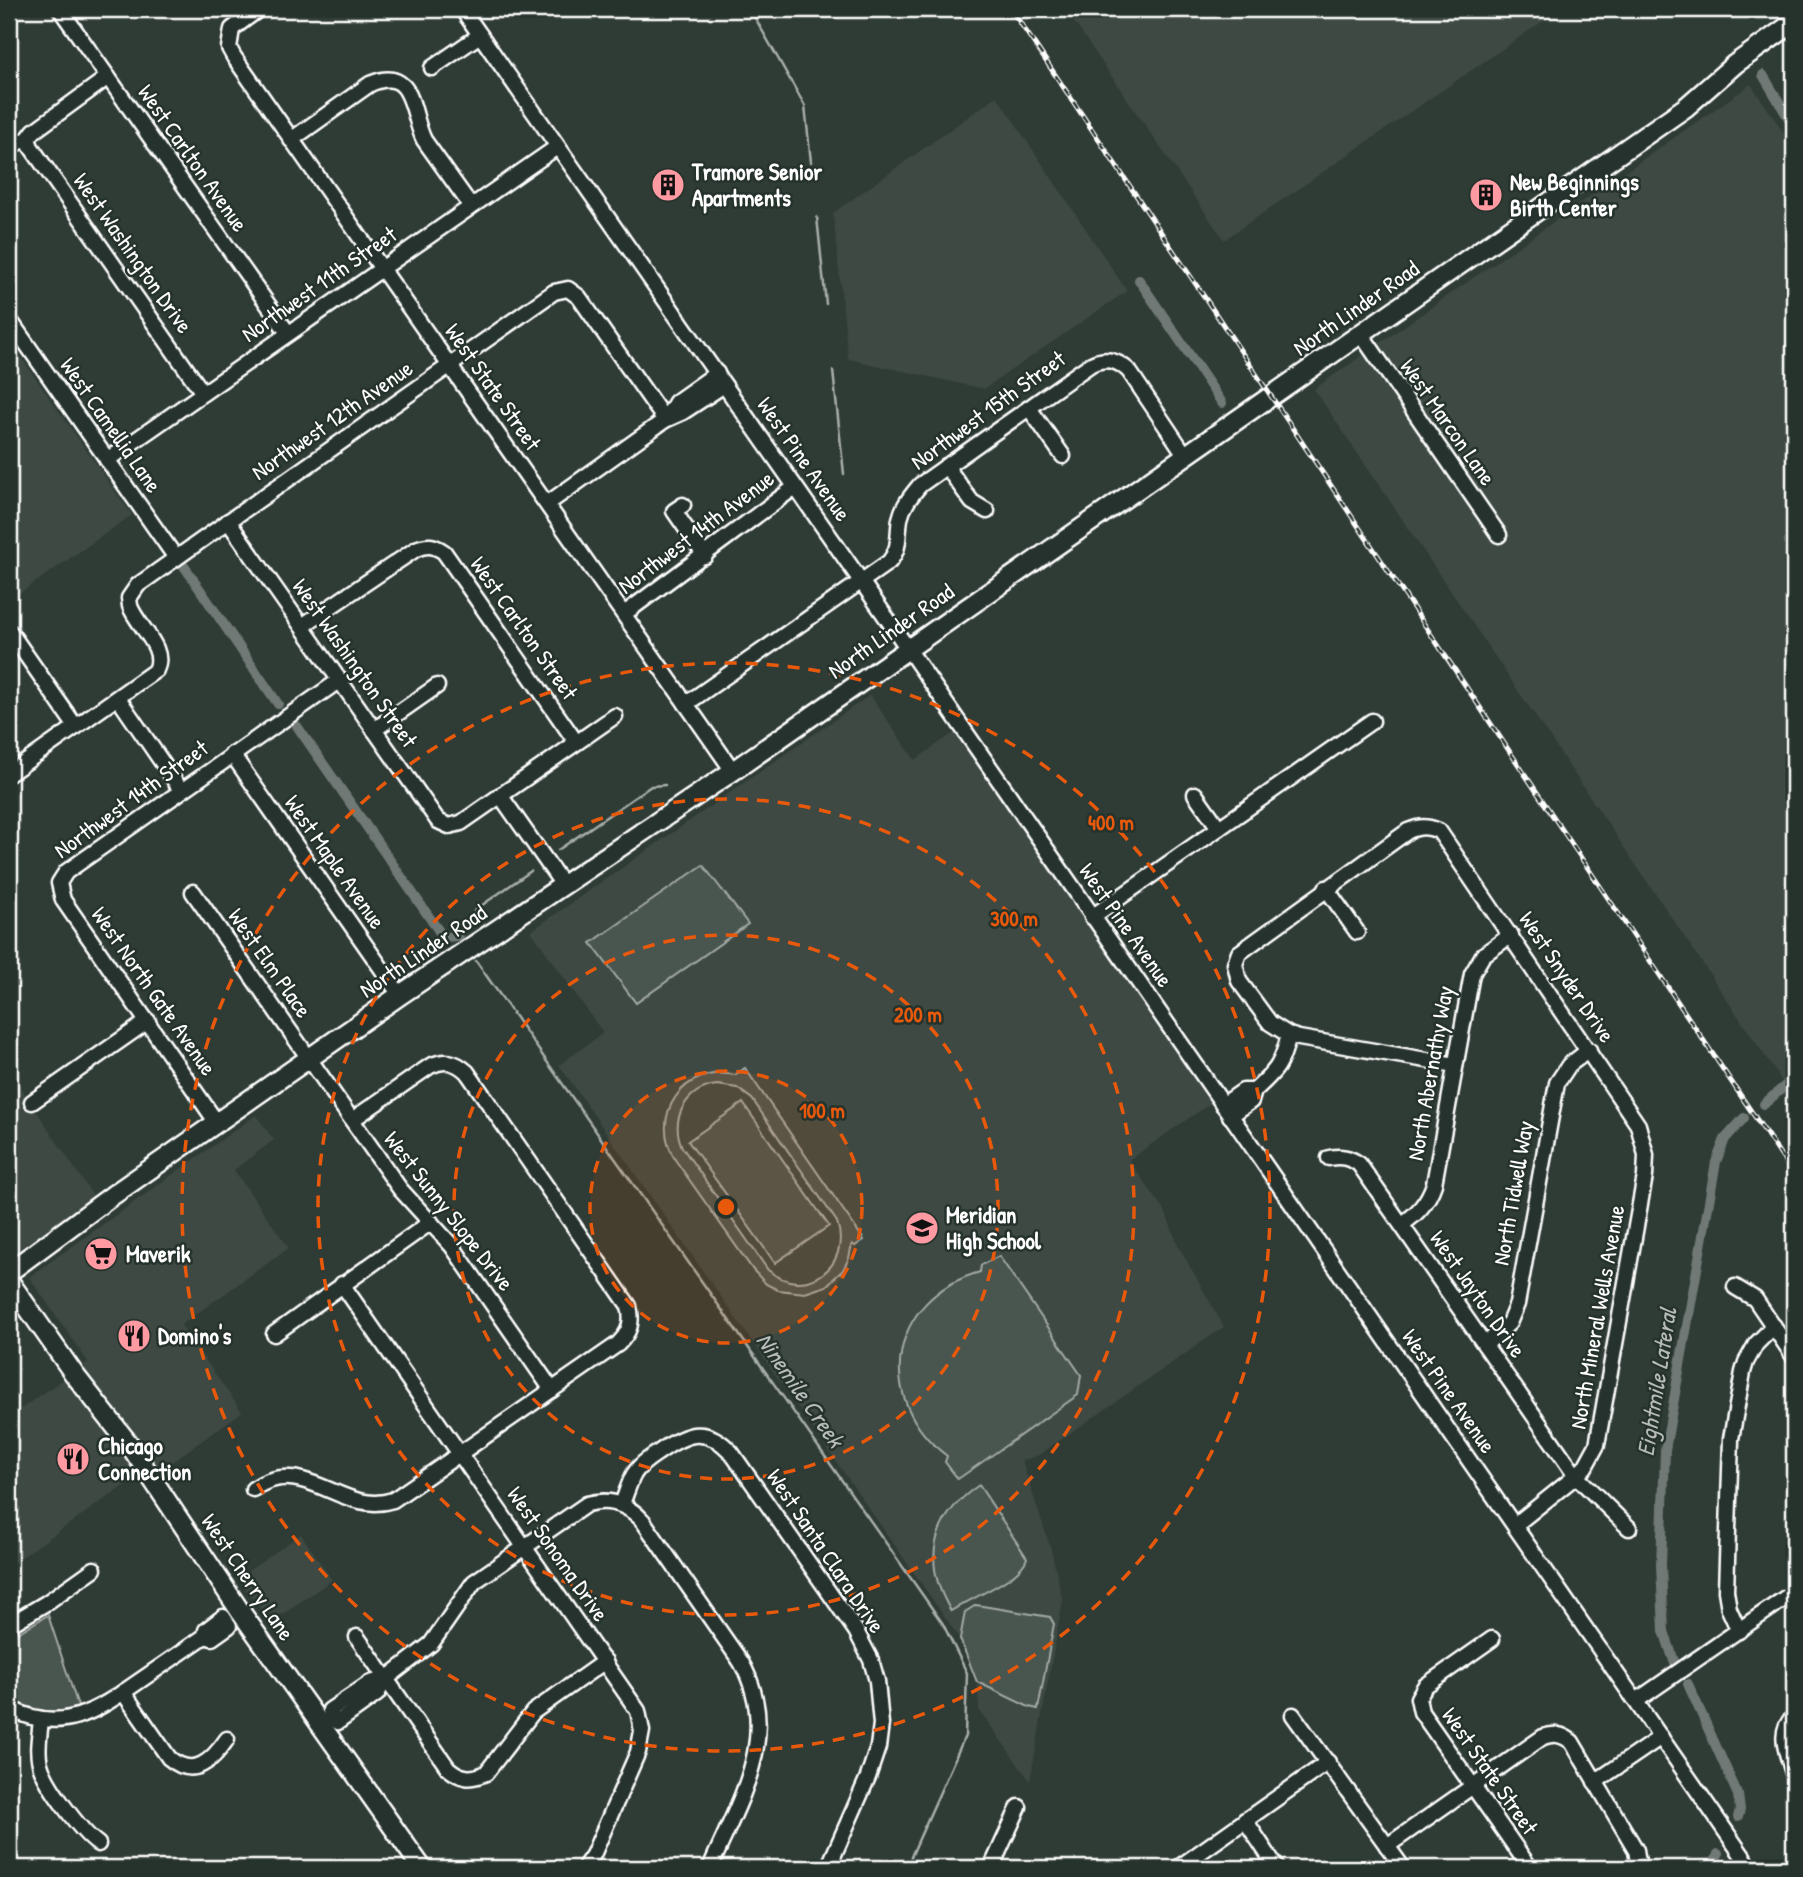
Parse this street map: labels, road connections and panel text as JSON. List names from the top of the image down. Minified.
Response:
{"streets":{"main road":["North Linder Road","West Cherry Lane"],"street":["West Carlton Avenue","West Washington Drive","Northwest 11th Street","West State Street","Northwest 15th Street","Northwest 12th Avenue","West Marcon Lane","West Camellia Lane","West Pine Avenue","Northwest 14th Avenue","West Carlton Street","West Washington Street","Northwest 14th Street","West Maple Avenue","West Elm Place","West Snyder Drive","West North Gate Avenue","North Abernathy Way","North Tidwell Way","West Sunny Slope Drive","West Jayton Drive","North Mineral Wells Avenue","West Santa Clara Drive","West Sonoma Drive"]},"crossings":[["West Carlton Avenue","West Washington Drive"],["West Carlton Avenue","Northwest 11th Street"],["West Washington Drive","Northwest 11th Street"],["Northwest 11th Street","West State Street"],["Northwest 11th Street","West Camellia Lane"],["Northwest 11th Street","West Pine Avenue"],["North Linder Road","West State Street"],["North Linder Road","Northwest 15th Street"],["North Linder Road","West Marcon Lane"],["North Linder Road","West Pine Avenue"],["North Linder Road","West Maple Avenue"],["North Linder Road","West Elm Place"],["North Linder Road","West North Gate Avenue"],["North Linder Road","West Sunny Slope Drive"],["West State Street","Northwest 15th Street"],["West State Street","Northwest 12th Avenue"],["West State Street","Northwest 14th Avenue"],["Northwest 15th Street","West Pine Avenue"],["Northwest 12th Avenue","West Camellia Lane"],["Northwest 12th Avenue","West Washington Street"],["West Pine Avenue","Northwest 14th Avenue"],["West Pine Avenue","North Mineral Wells Avenue"],["West Carlton Street","West Washington Street"],["Northwest 14th Street","West Maple Avenue"],["Northwest 14th Street","West North Gate Avenue"],["West Elm Place","West Sunny Slope Drive"],["West Snyder Drive","North Abernathy Way"],["West Snyder Drive","North Tidwell Way"],["West Snyder Drive","North Mineral Wells Avenue"],["North Abernathy Way","West Jayton Drive"],["North Tidwell Way","West Jayton Drive"],["West Jayton Drive","North Mineral Wells Avenue"]],"water":["Eightmile Lateral","Ninemile Creek"],"places":{"building":["Tramore Senior Apartments","New Beginnings Birth Center"],"school or university":["Meridian High School"],"supermarket":["Maverik"],"restaurant":["Domino's","Chicago Connection"]},"rings":["400 m","300 m","200 m","100 m"]}
